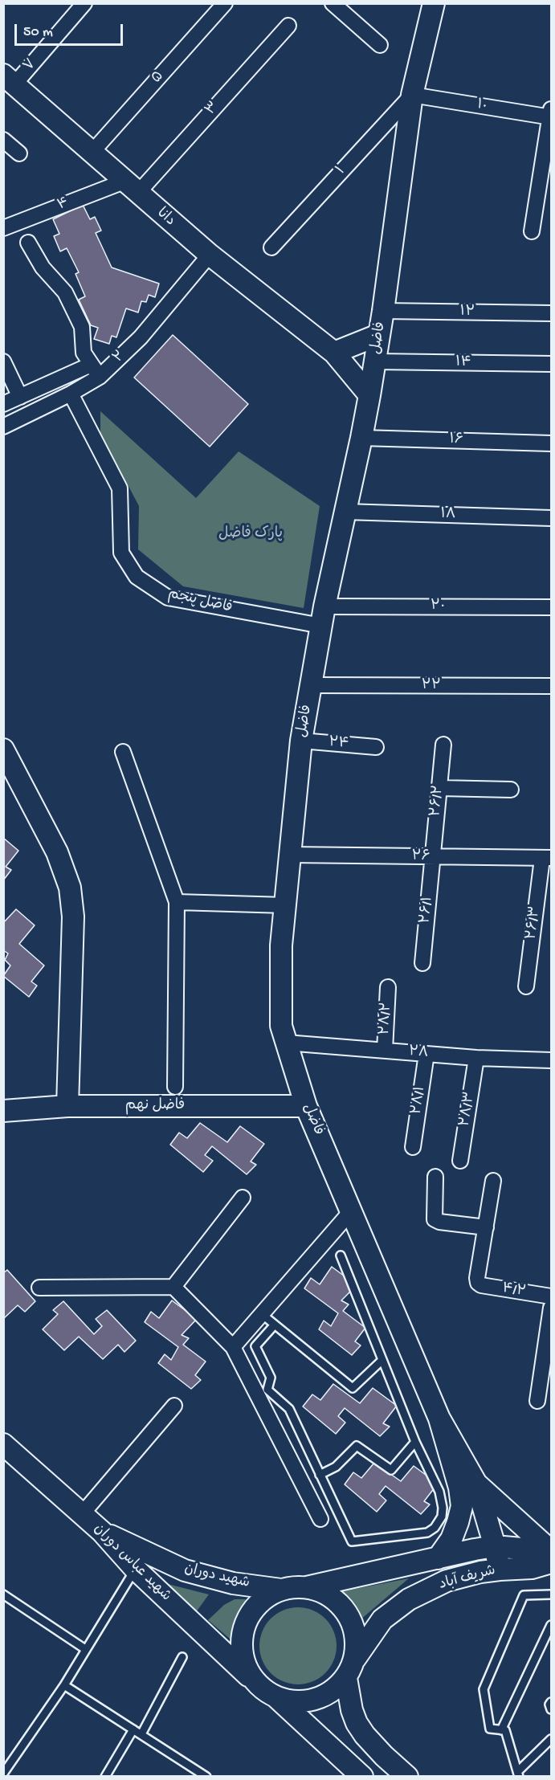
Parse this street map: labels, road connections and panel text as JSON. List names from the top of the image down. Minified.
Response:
{"streets":{"main road":["دانا","فاضل","فاضل نهم","شهید عباس دوران","شهید دوران","شریف آباد"],"street":["۷","۵","۱۰","۳","۱","۴","۱۲","۲","۱۴","۱۶","۱۸","فاضل پنجم","۲۰","۲۲","۲۴","۲۶/۲","۲۶","۲۶/۱","۲۶/۳","۲۸/۲","۲۸","۲۸/۱","۲۸/۳","۴/۲"]},"crossings":[["۷","دانا"],["۵","دانا"],["۱۰","۱"],["۱۰","فاضل"],["۳","۴"],["۳","دانا"],["۱","فاضل"],["۴","دانا"],["دانا","فاضل"],["دانا","۲"],["۱۲","فاضل"],["فاضل","۱۴"],["فاضل","۱۶"],["فاضل","۱۸"],["فاضل","فاضل پنجم"],["فاضل","۲۰"],["فاضل","۲۲"],["فاضل","۲۴"],["فاضل","۲۶"],["فاضل","۲۸"],["فاضل","فاضل نهم"],["۲","فاضل پنجم"],["فاضل پنجم","۲۰"],["۲۶/۲","۲۶"],["۲۶/۲","۲۶/۱"],["۲۶","۲۶/۱"],["۲۶","۲۶/۳"],["۲۸/۲","۲۸"],["۲۸","۲۸/۱"],["۲۸","۲۸/۳"],["شهید عباس دوران","شهید دوران"],["شهید عباس دوران","شریف آباد"],["شهید دوران","شریف آباد"]],"parks":["پارک فاضل"],"scale_bar":"50 m"}
